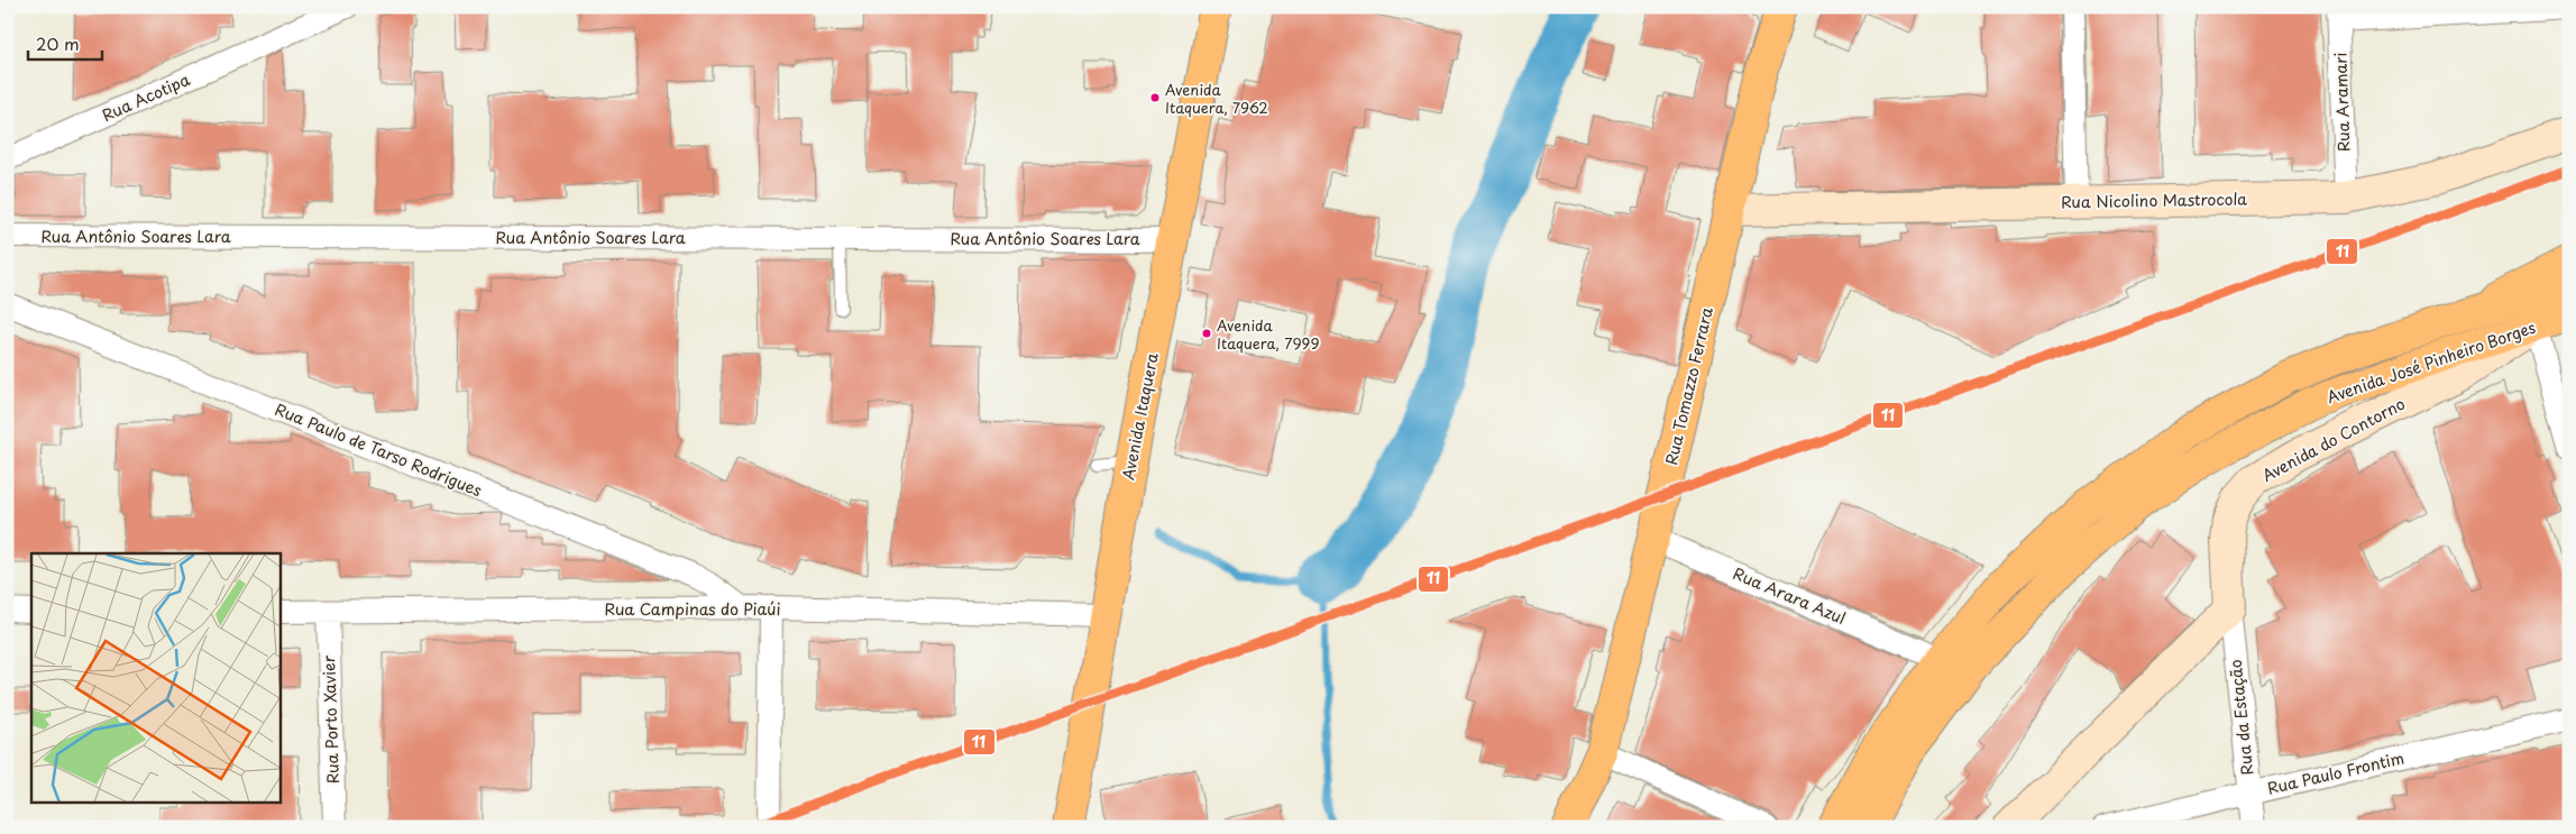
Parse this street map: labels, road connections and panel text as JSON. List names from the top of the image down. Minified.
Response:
{"streets":{"main road":["Avenida José Pinheiro Borges","Rua Tomazzo Ferrara","Avenida Itaquera"],"street":["Rua Acotipa","Rua Aramari","Rua Nicolino Mastrocola","Rua Antônio Soares Lara","Avenida do Contorno","Rua Paulo de Tarso Rodrigues","Rua Arara Azul","Rua Campinas do Piaúi","Rua da Estação","Rua Porto Xavier","Rua Paulo Frontim"]},"crossings":[["Rua Aramari","Rua Nicolino Mastrocola"],["Rua Nicolino Mastrocola","Rua Tomazzo Ferrara"],["Rua Antônio Soares Lara","Avenida Itaquera"],["Avenida José Pinheiro Borges","Avenida do Contorno"],["Rua Tomazzo Ferrara","Rua Arara Azul"],["Avenida Itaquera","Rua Campinas do Piaúi"],["Avenida do Contorno","Rua da Estação"],["Rua Paulo de Tarso Rodrigues","Rua Campinas do Piaúi"],["Rua Campinas do Piaúi","Rua Porto Xavier"],["Rua da Estação","Rua Paulo Frontim"]],"places":["Avenida Itaquera, 7962","Avenida Itaquera, 7999"],"lines":["transit line 11"],"scale_bar":"20 m"}
